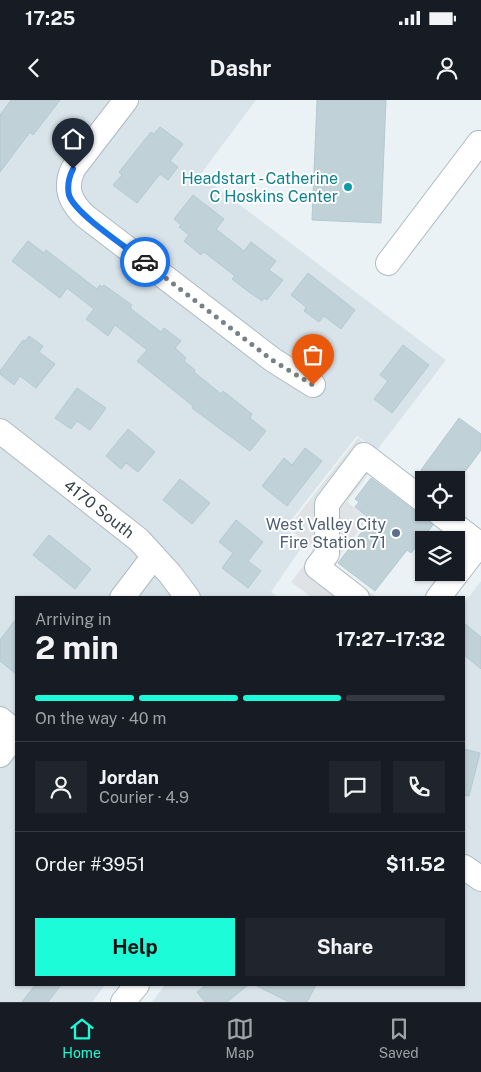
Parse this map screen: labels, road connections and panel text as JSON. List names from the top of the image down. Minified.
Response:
{"streets":{"street":["4170 South"]},"places":["Headstart - Catherine C Hoskins Center","West Valley City Fire Station 71"],"page":{"status":"17:25","header":"Dashr","heading":["2 min","Arriving in","17:27–17:32"],"panel":["Jordan","Courier · 4.9","Order #3951","$11.52"],"bar":"On the way · 40 m","buttons":["Help","Share"],"tabs":["Home","Map","Saved"]}}
